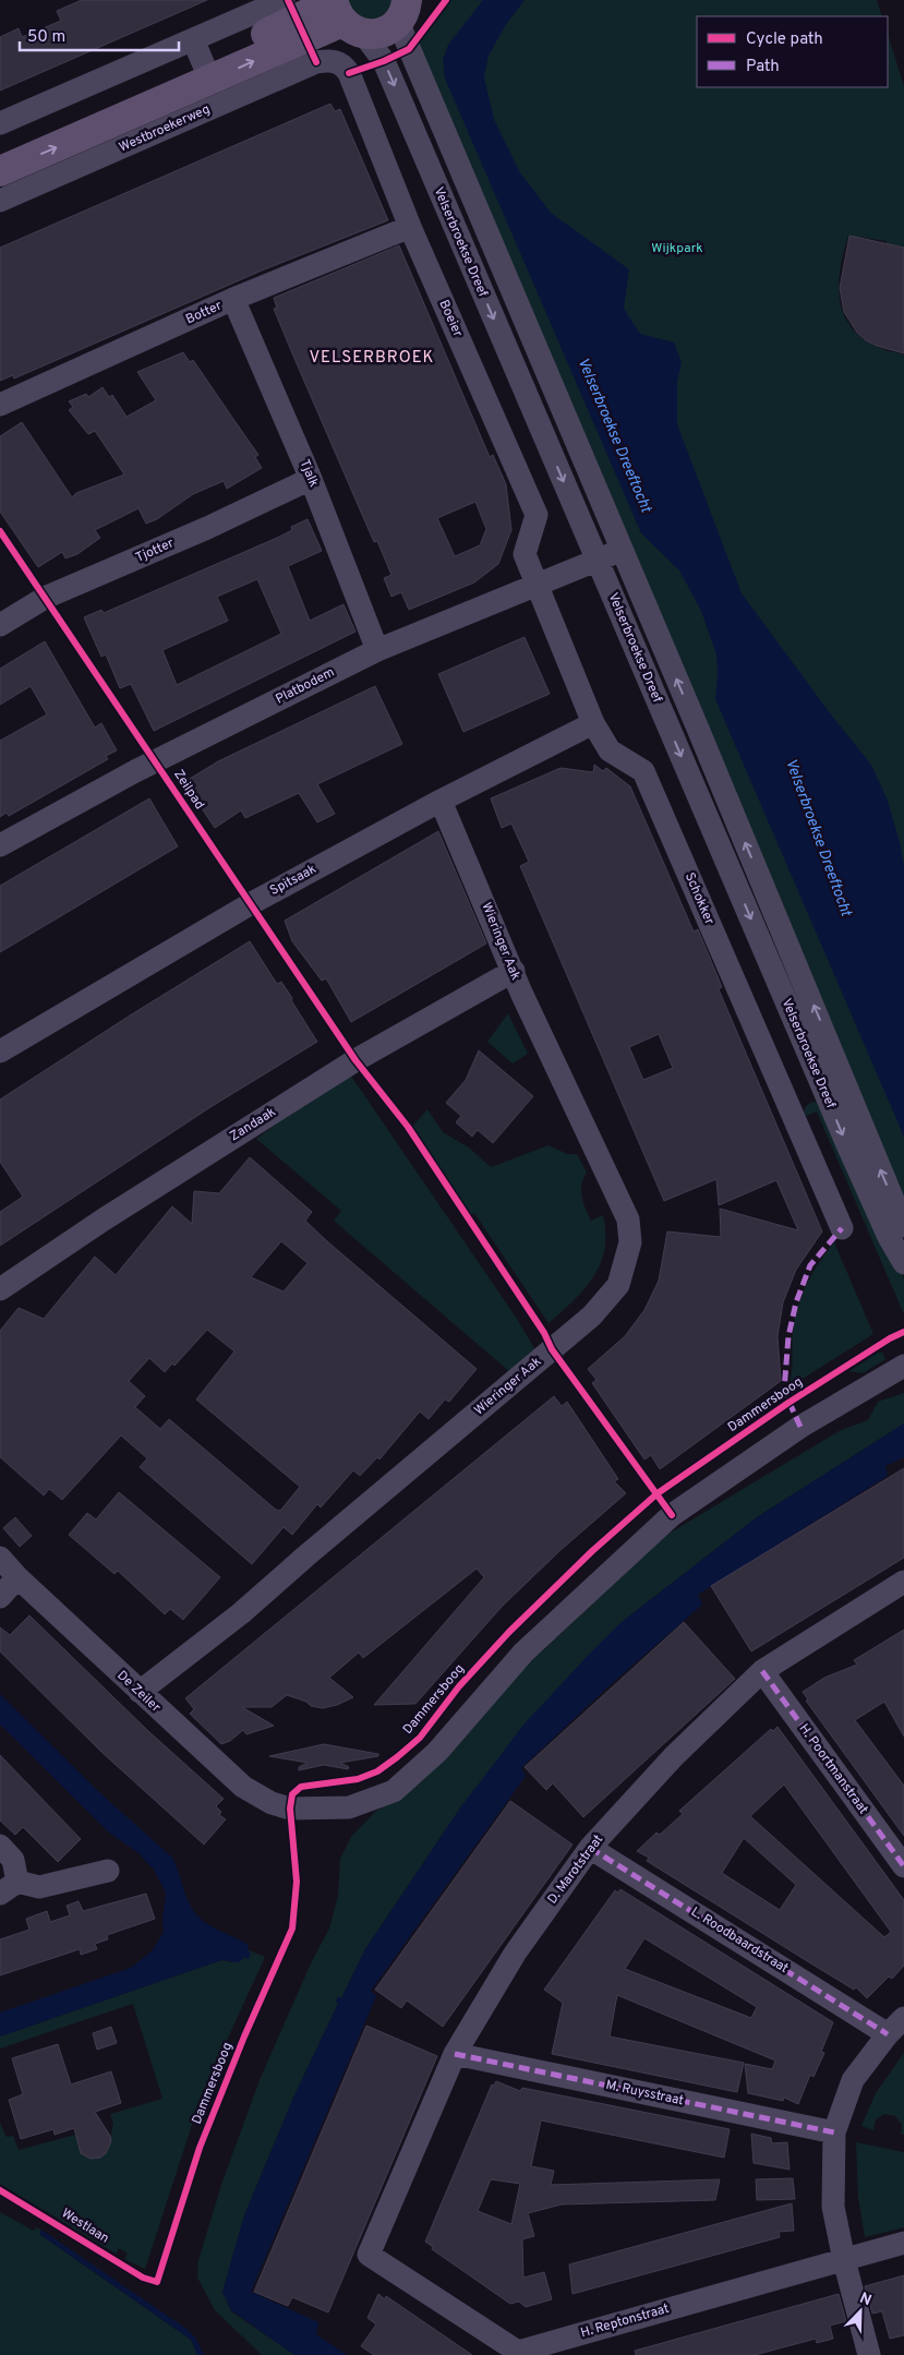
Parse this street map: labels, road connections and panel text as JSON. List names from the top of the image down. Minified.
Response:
{"streets":{"main road":["Westbroekerweg"],"street":["Velserbroekse Dreef","Botter","Boeier","Tjalk","Tjotter","Platbodem","Spitsaak","Schokker","Wieringer Aak","Zandaak","De Zeiler","H. Poortmanstraat","D. Marotstraat","L. Roodbaardstraat","M. Ruysstraat","H. Reptonstraat"],"cycle path":["Zeilpad","Dammersboog"]},"crossings":[["Westbroekerweg","Velserbroekse Dreef"],["Westbroekerweg","Boeier"],["Velserbroekse Dreef","Platbodem"],["Botter","Boeier"],["Botter","Tjalk"],["Boeier","Platbodem"],["Boeier","Schokker"],["Tjalk","Tjotter"],["Tjalk","Platbodem"],["Platbodem","Schokker"],["Spitsaak","Schokker"],["Spitsaak","Wieringer Aak"],["Wieringer Aak","Zandaak"],["Wieringer Aak","De Zeiler"],["H. Poortmanstraat","D. Marotstraat"],["D. Marotstraat","L. Roodbaardstraat"],["D. Marotstraat","M. Ruysstraat"],["D. Marotstraat","H. Reptonstraat"]],"districts":["VELSERBROEK"],"water":["Velserbroekse Dreeftocht"],"parks":["Wijkpark"],"legend":["Cycle path","Path"],"scale_bar":"50 m","north":"top right"}
